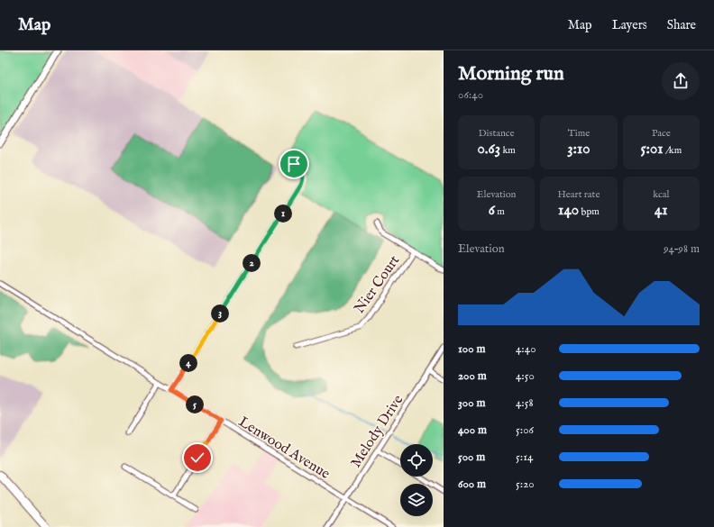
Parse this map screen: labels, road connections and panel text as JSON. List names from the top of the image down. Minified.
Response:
{"streets":{"street":["Nier Court","Melody Drive","Lenwood Avenue"]},"crossings":[["Melody Drive","Lenwood Avenue"]],"page":{"header":"Map","nav":["Map","Layers","Share"],"heading":["Morning run","06:40"],"stats":[["Distance","0.63 km"],["Time","3:10"],["Pace","5:01 /km"],["Elevation","6 m"],["Heart rate","140 bpm"],["kcal","41"]],"pins":["1","2","3","4","5"],"chart":["Elevation","94–98 m"],"list":[{"name":"100 m","note":"4:40"},{"name":"200 m","note":"4:50"},{"name":"300 m","note":"4:58"},{"name":"400 m","note":"5:06"},{"name":"500 m","note":"5:14"},{"name":"600 m","note":"5:20"}]}}
